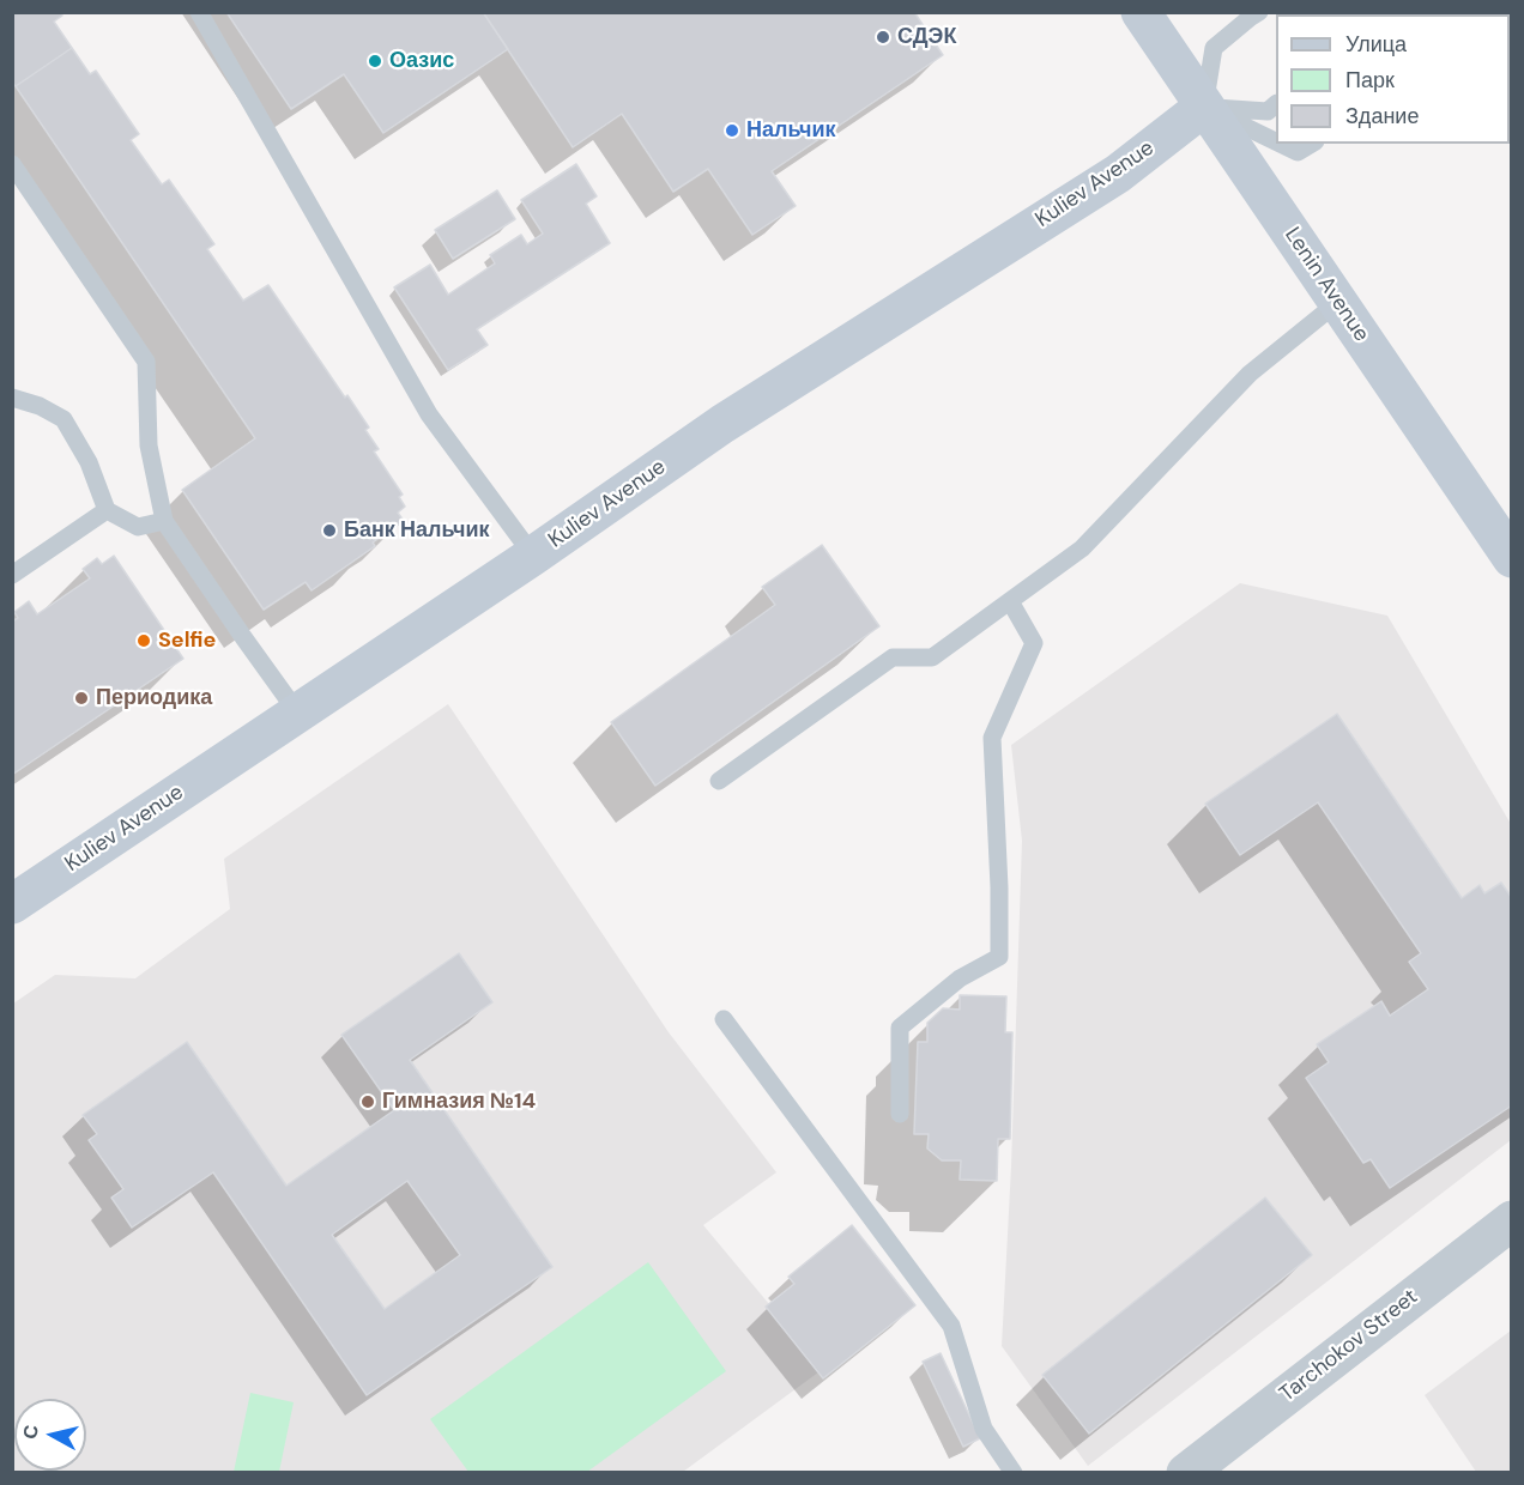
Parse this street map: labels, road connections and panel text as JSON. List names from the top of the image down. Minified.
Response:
{"streets":{"main road":["Kuliev Avenue","Lenin Avenue"],"street":["Tarchokov Street"]},"crossings":[["Kuliev Avenue","Lenin Avenue"]],"places":["СДЭК","Оазис","Нальчик","Банк Нальчик","Selfie","Периодика","Гимназия №14"],"legend":["Улица","Парк","Здание"],"north":"left"}
